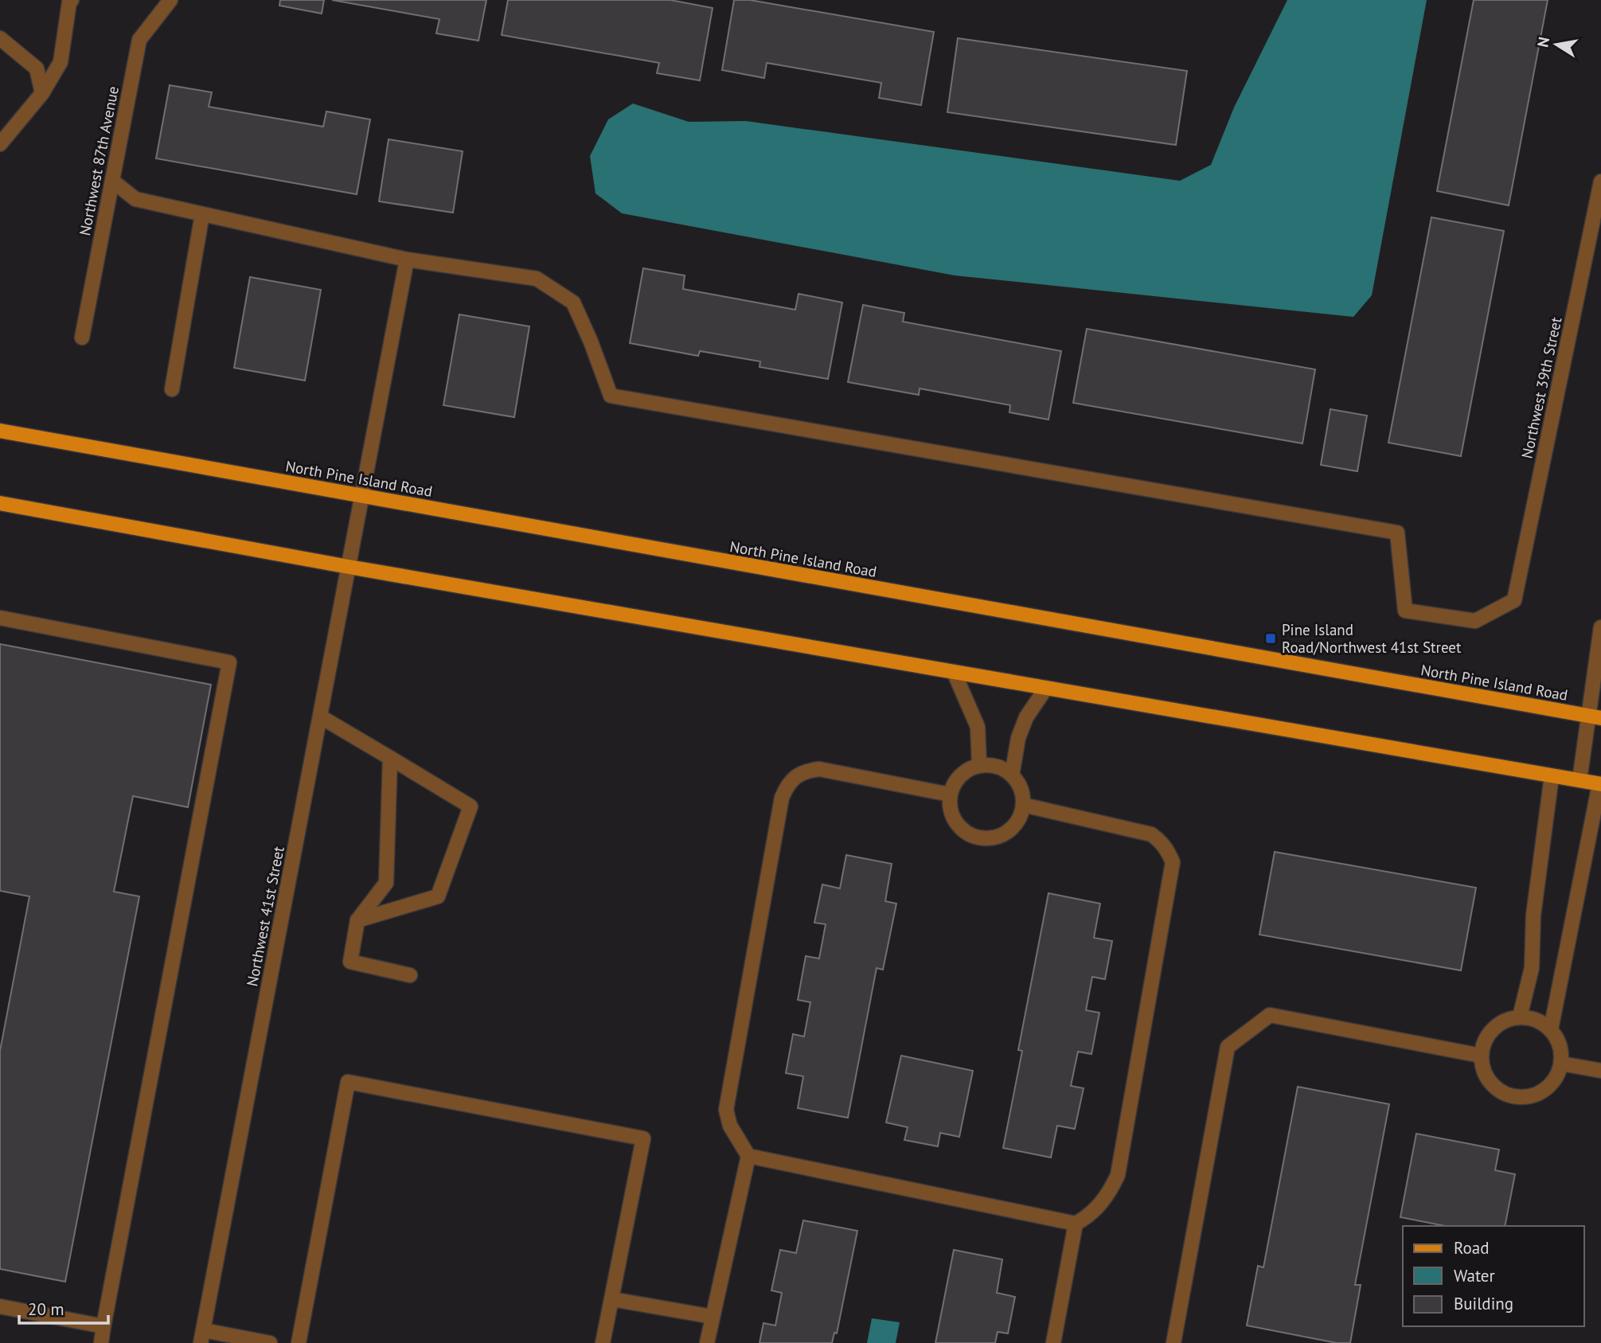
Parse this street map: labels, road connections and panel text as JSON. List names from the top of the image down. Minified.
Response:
{"streets":{"main road":["North Pine Island Road"],"street":["Northwest 87th Avenue","Northwest 39th Street","Northwest 41st Street"]},"crossings":[["Northwest 39th Street","Northwest 41st Street"],["North Pine Island Road","Northwest 41st Street"]],"places":{"transit":["Pine Island Road/Northwest 41st Street"]},"legend":["Road","Water","Building"],"scale_bar":"20 m","north":"left"}
